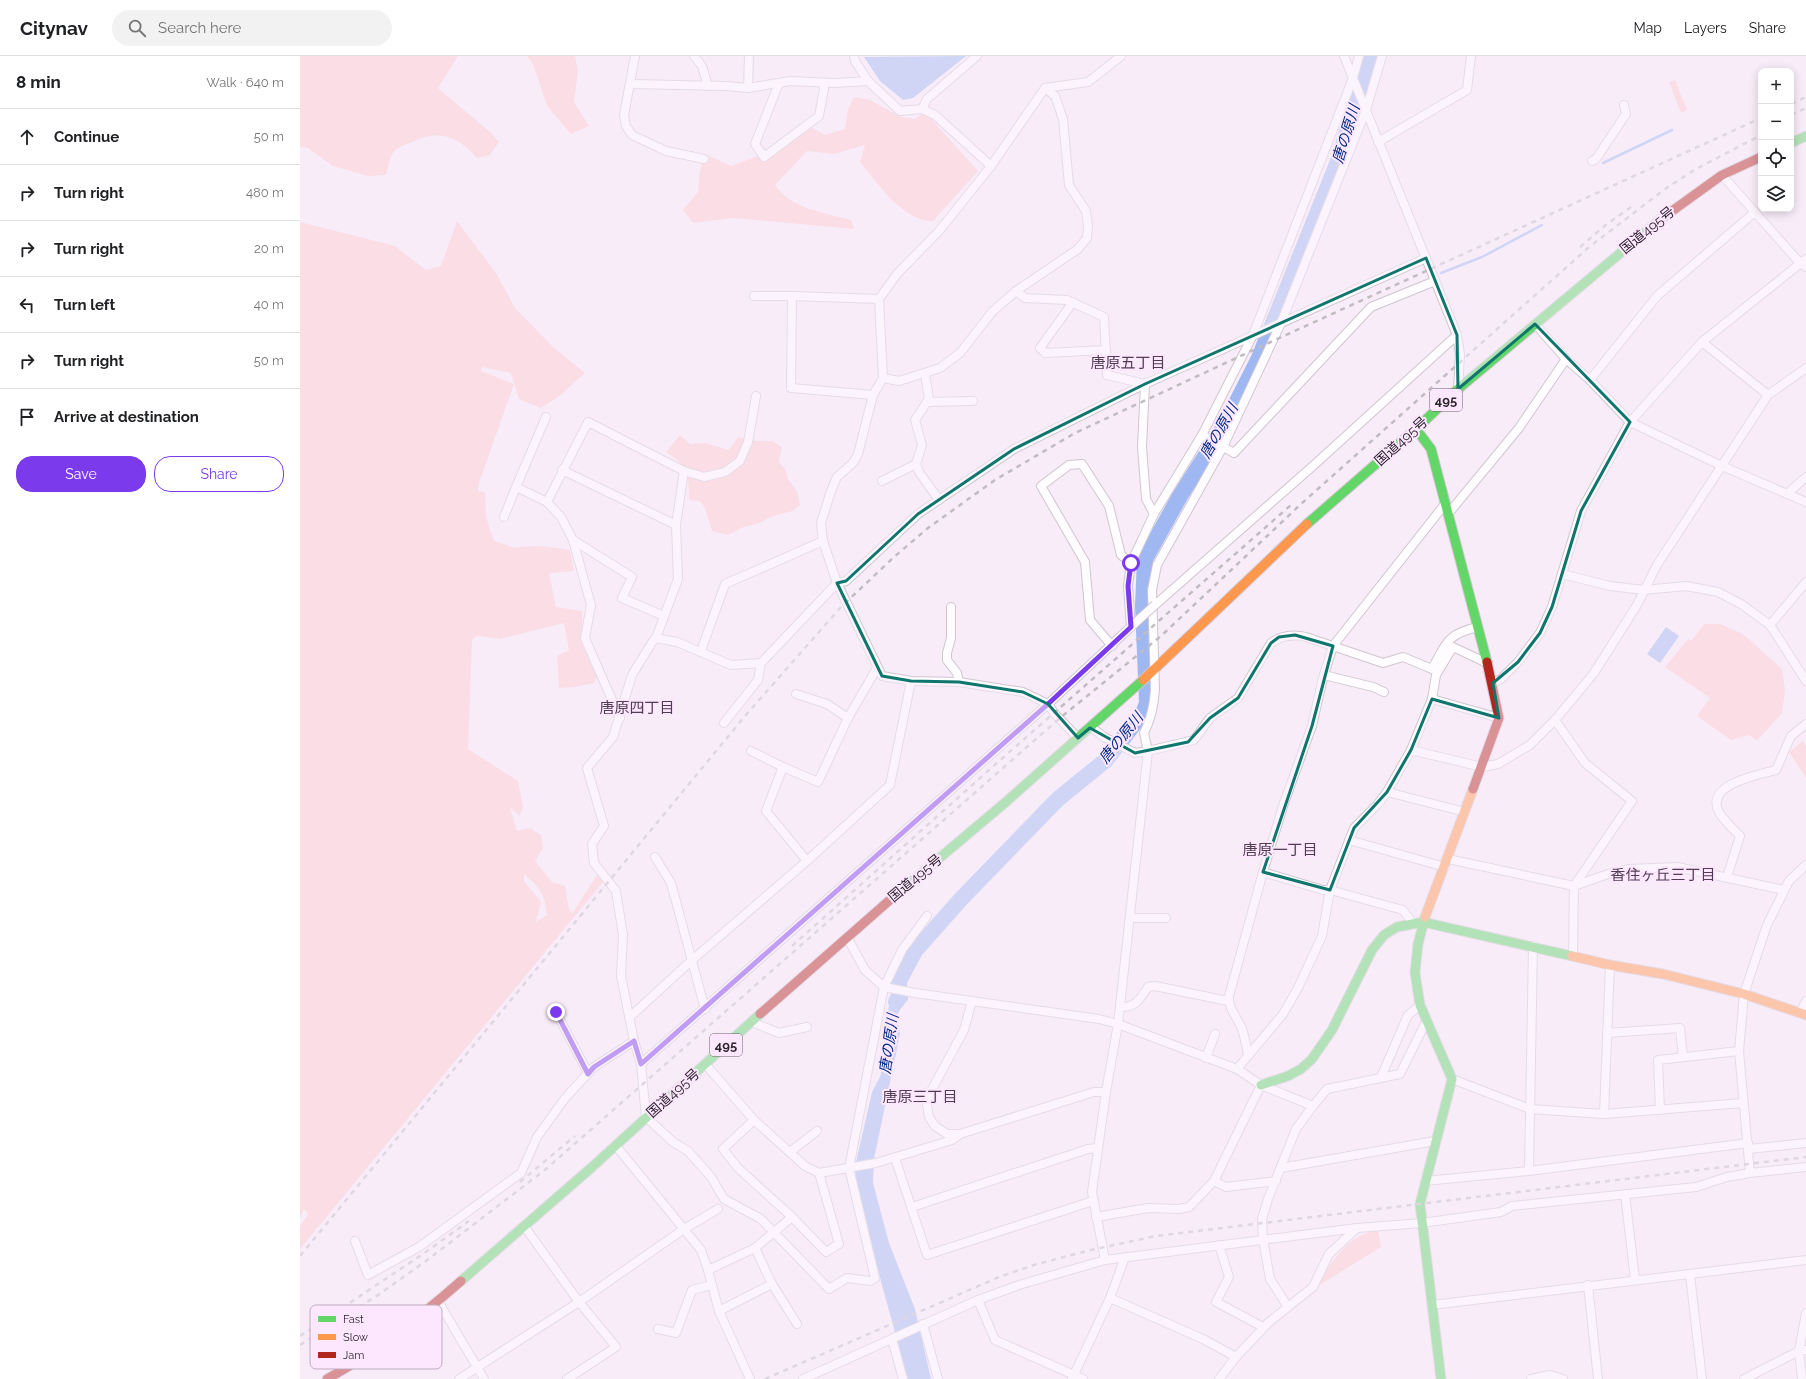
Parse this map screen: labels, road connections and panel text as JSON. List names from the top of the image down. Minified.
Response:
{"streets":{"main road":["国道495号","495"]},"districts":["唐原五丁目","唐原四丁目","唐原一丁目","香住ヶ丘三丁目","唐原三丁目"],"water":["唐の原川"],"legend":["Fast","Slow","Jam"],"page":{"header":"Citynav","search":"Search here","nav":["Map","Layers","Share"],"heading":["8 min","Walk · 640 m"],"map_buttons":["+","−"],"list":[["Continue","50 m"],["Turn right","480 m"],["Turn right","20 m"],["Turn left","40 m"],["Turn right","50 m"],"Arrive at destination"],"buttons":["Save","Share"]}}
